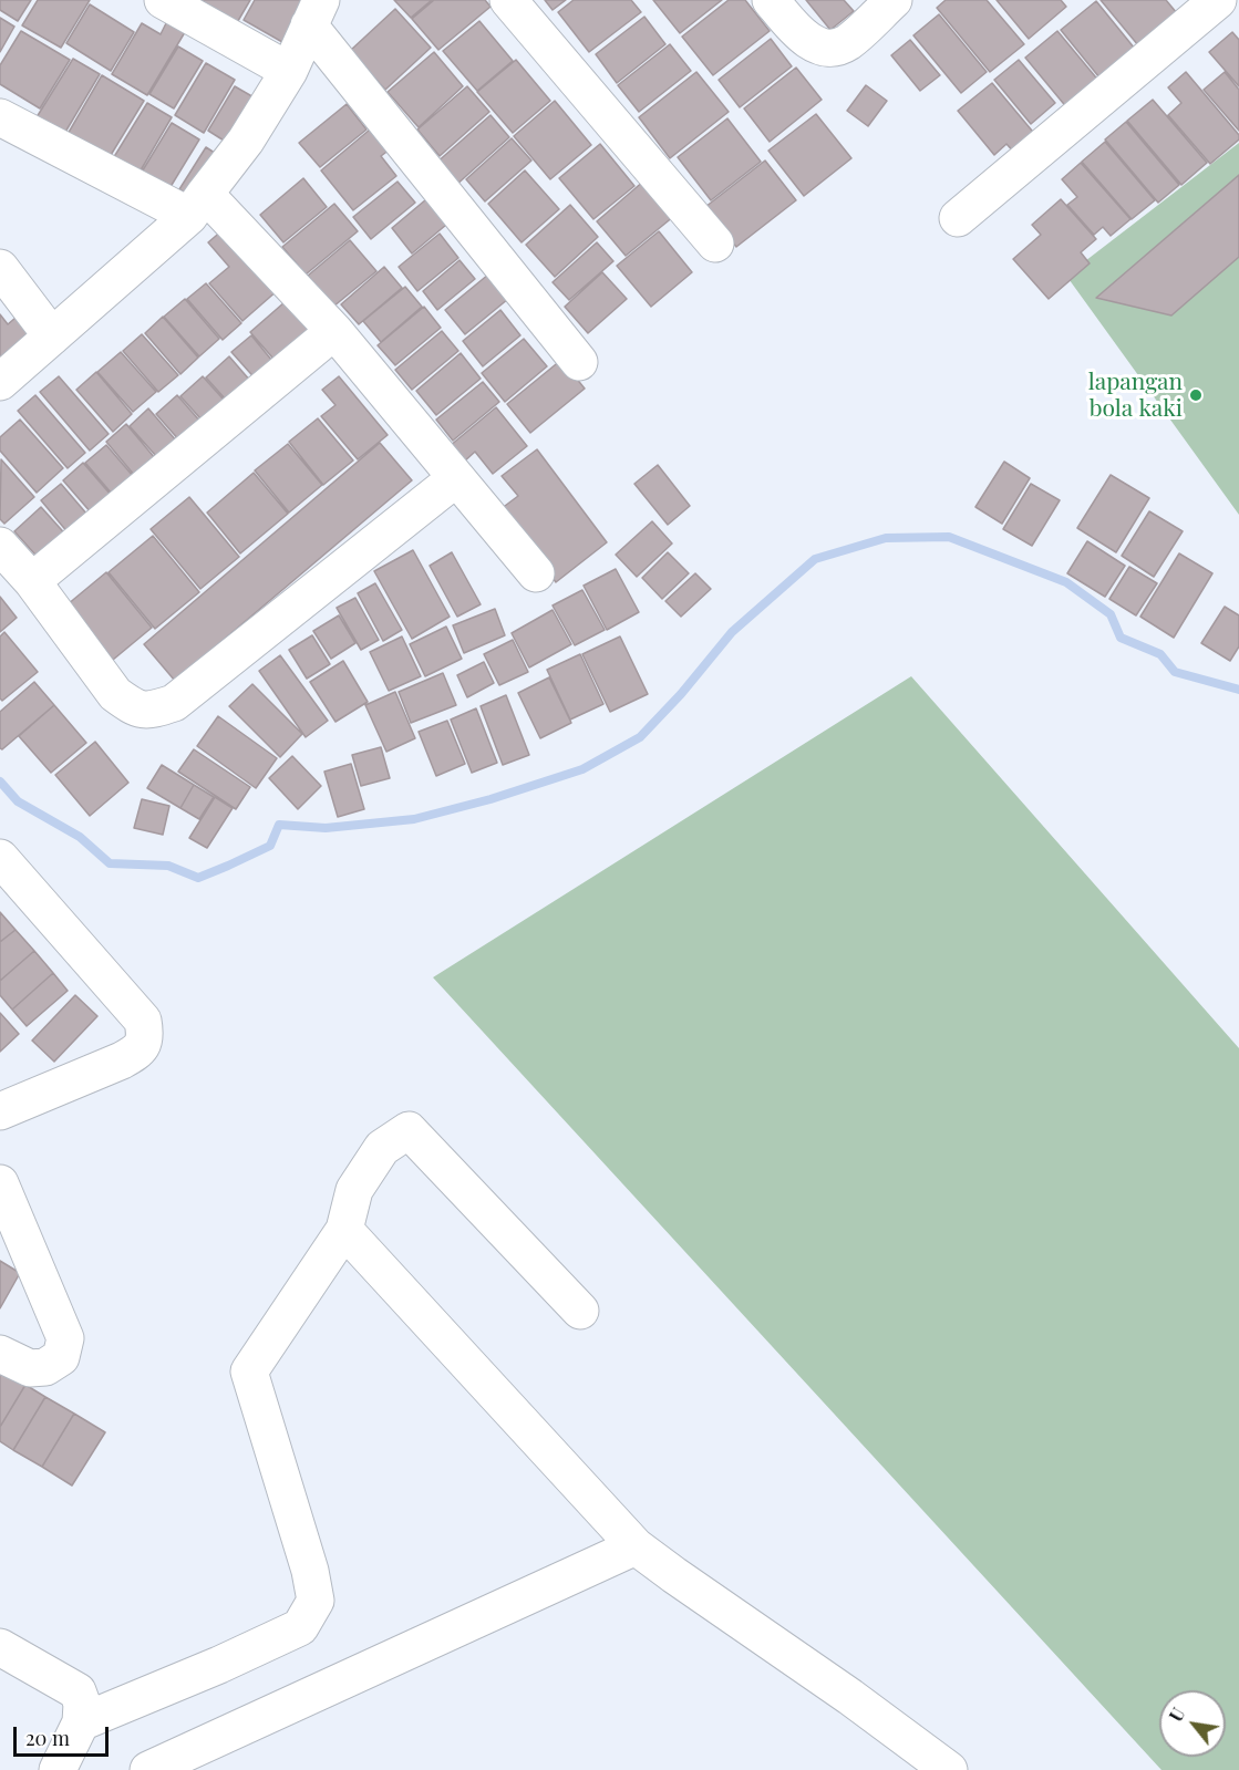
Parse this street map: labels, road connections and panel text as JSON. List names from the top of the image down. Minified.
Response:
{"places":["lapangan bola kaki"],"scale_bar":"20 m","north":"top left"}
